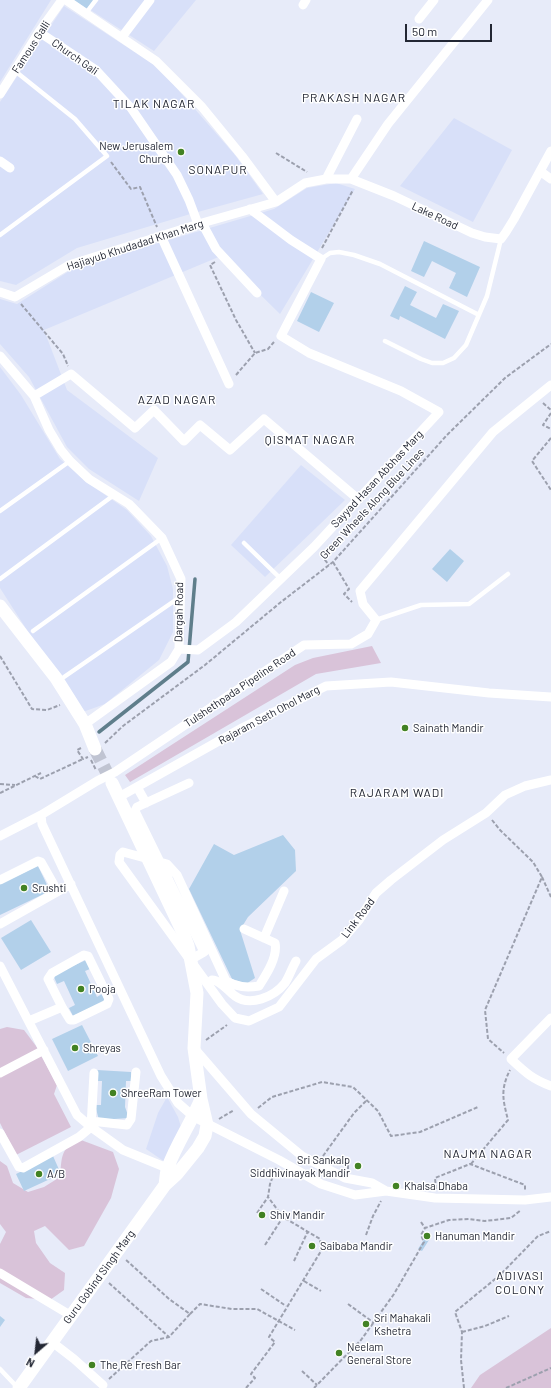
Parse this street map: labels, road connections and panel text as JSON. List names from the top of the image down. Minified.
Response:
{"streets":{"street":["Famous Galli","Church Gali","Lake Road","Hajiayub Khudadad Khan Marg","Sayyad Hasan Abbhas Marg","Dargah Road","Tulshethpada Pipeline Road","Rajaram Seth Ohol Marg","Link Road","Guru Gobind Singh Marg"],"path":["Green Wheels Along Blue Lines"]},"crossings":[["Famous Galli","Church Gali"],["Church Gali","Hajiayub Khudadad Khan Marg"],["Lake Road","Hajiayub Khudadad Khan Marg"],["Sayyad Hasan Abbhas Marg","Dargah Road"]],"districts":["PRAKASH NAGAR","TILAK NAGAR","SONAPUR","AZAD NAGAR","QISMAT NAGAR","RAJARAM WADI","NAJMA NAGAR","ADIVASI COLONY"],"places":["New Jerusalem Church","Sainath Mandir","Srushti","Pooja","Shreyas","ShreeRam Tower","Sri Sankalp Siddhivinayak Mandir","A/B","Khalsa Dhaba","Shiv Mandir","Hanuman Mandir","Saibaba Mandir","Sri Mahakali Kshetra","Neelam General Store","The Re Fresh Bar"],"scale_bar":"50 m","north":"bottom left"}
